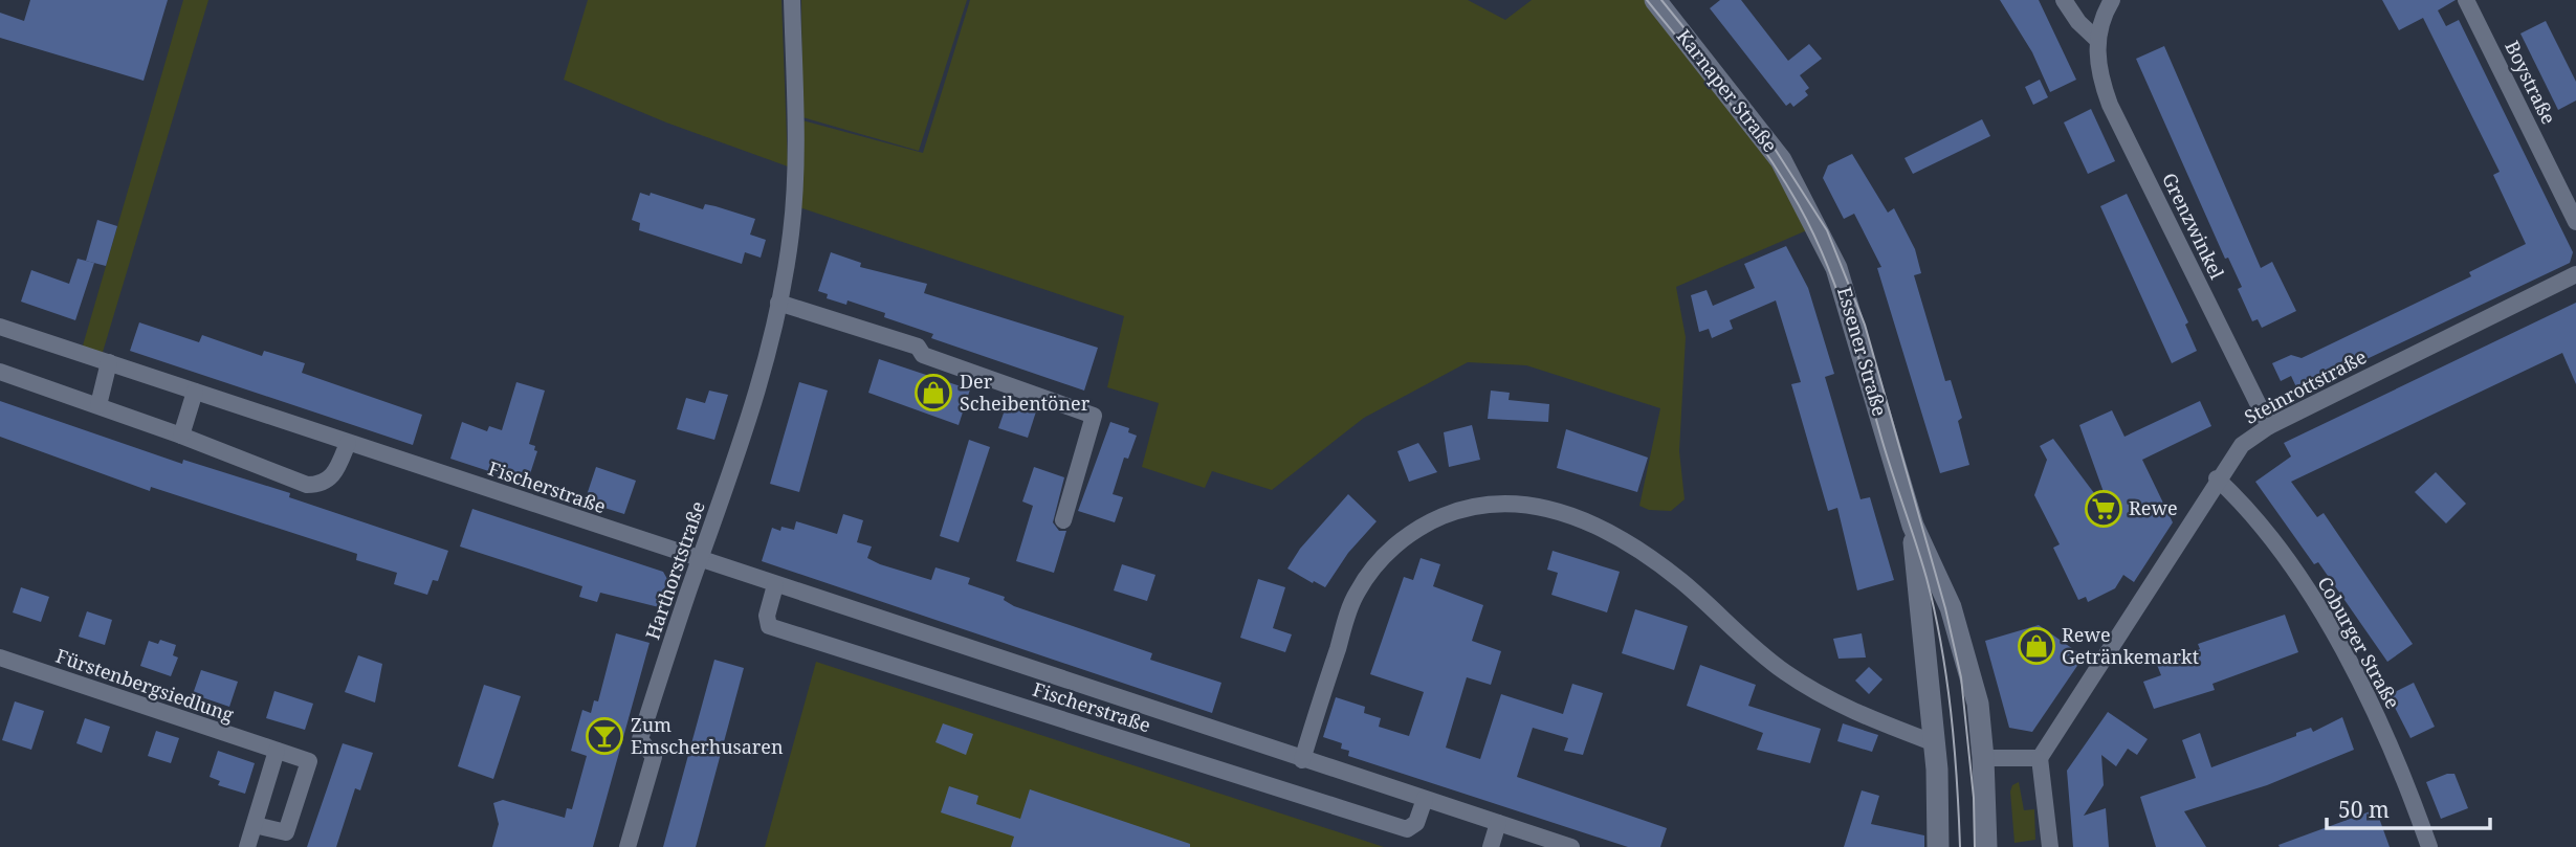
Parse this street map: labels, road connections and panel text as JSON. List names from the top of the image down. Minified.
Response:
{"streets":{"main road":["Karnaper Straße","Essener Straße"],"street":["Boystraße","Grenzwinkel","Steinrottstraße","Fischerstraße","Harthorststraße","Coburger Straße","Fürstenbergsiedlung"]},"crossings":[["Karnaper Straße","Essener Straße"],["Grenzwinkel","Steinrottstraße"],["Steinrottstraße","Coburger Straße"],["Fischerstraße","Harthorststraße"]],"places":{"shop":["Der Scheibentöner","Rewe Getränkemarkt"],"supermarket":["Rewe"],"bar":["Zum Emscherhusaren"]},"scale_bar":"50 m"}
